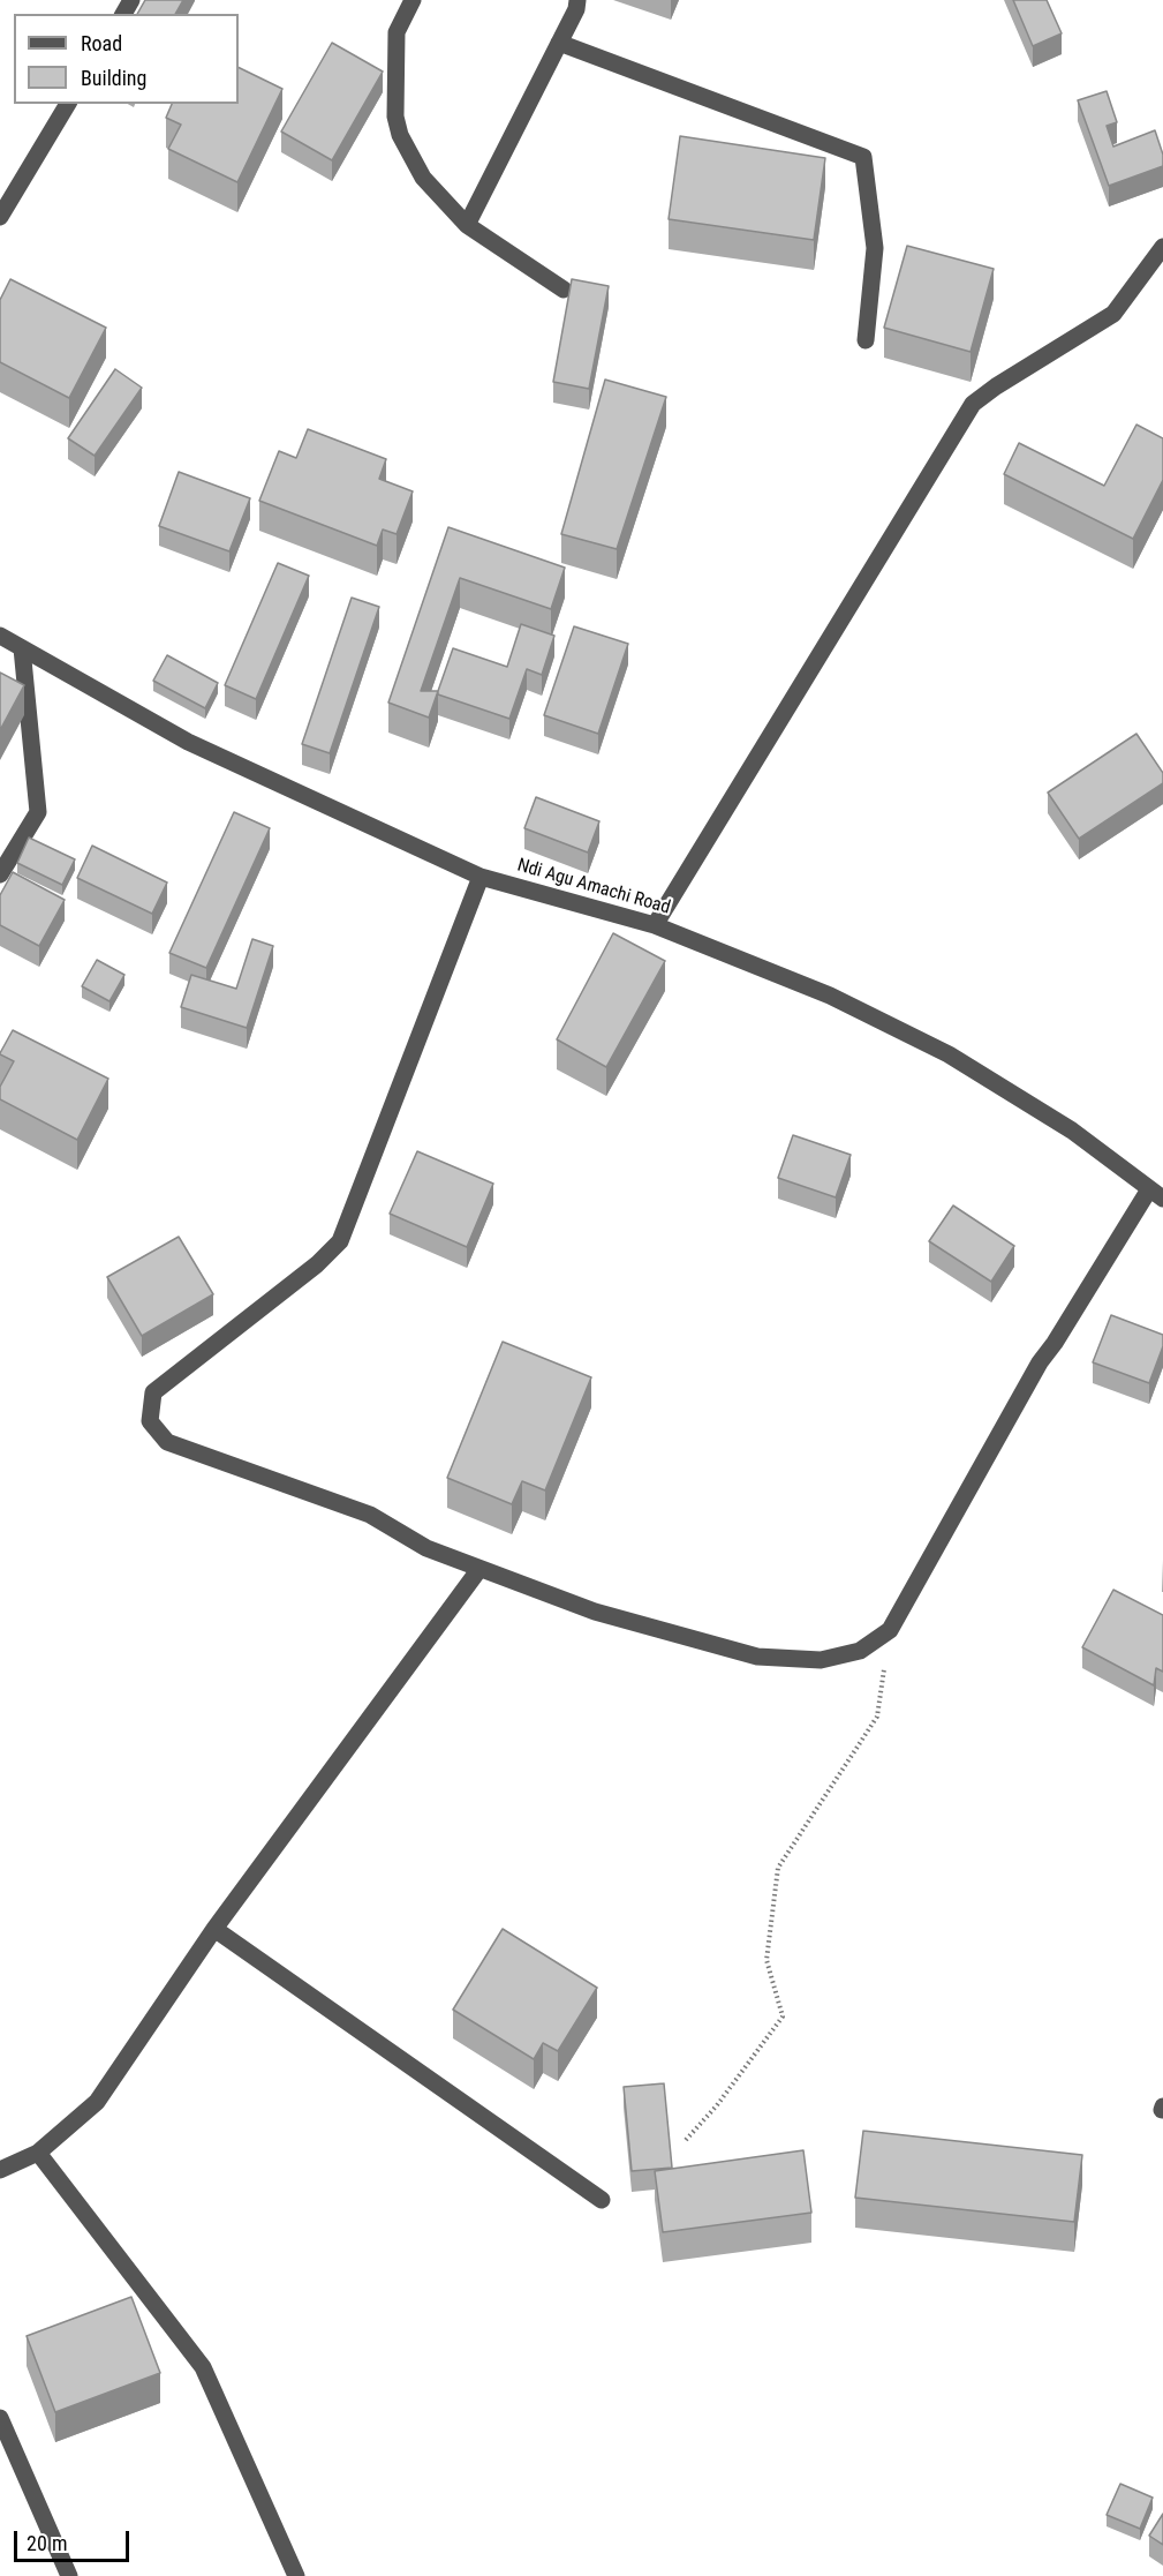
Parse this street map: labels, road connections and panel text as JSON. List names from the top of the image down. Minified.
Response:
{"streets":{"street":["Ndi Agu Amachi Road"]},"legend":["Road","Building"],"scale_bar":"20 m"}
